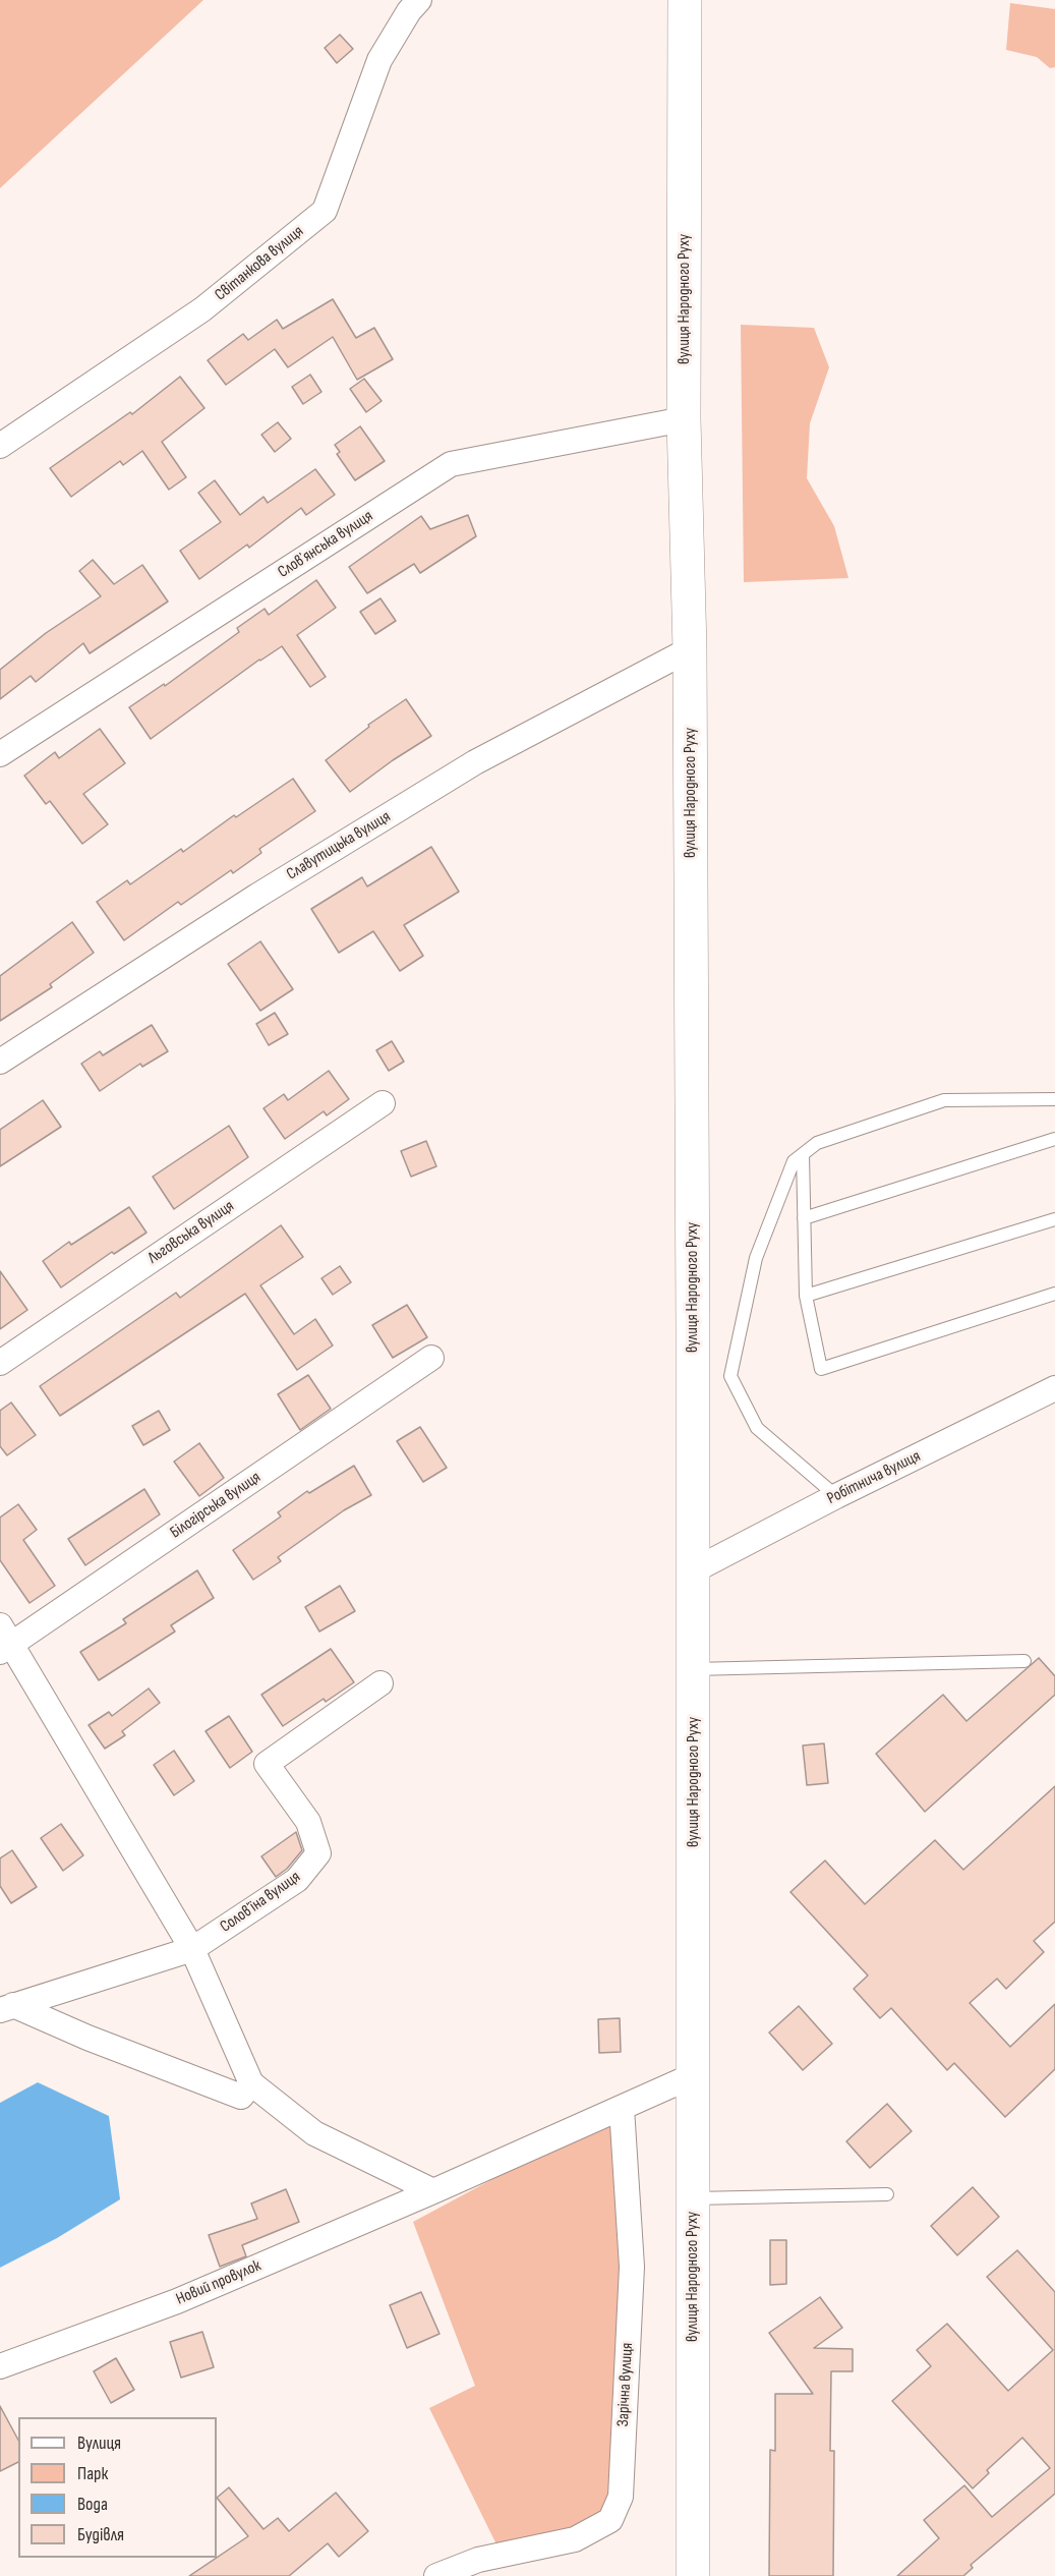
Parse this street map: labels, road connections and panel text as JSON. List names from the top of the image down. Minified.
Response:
{"streets":{"main road":["вулиця Народного Руху"],"street":["Світанкова вулиця","Словʼянська вулиця","Славутицька вулиця","Льговська вулиця","Робітнича вулиця","Білогірська вулиця","Соловʼїна вулиця","Новий провулок","Зарічна вулиця"]},"crossings":[["вулиця Народного Руху","Словʼянська вулиця"],["вулиця Народного Руху","Славутицька вулиця"],["вулиця Народного Руху","Робітнича вулиця"],["вулиця Народного Руху","Новий провулок"],["Новий провулок","Зарічна вулиця"]],"legend":["Вулиця","Парк","Вода","Будівля"]}
